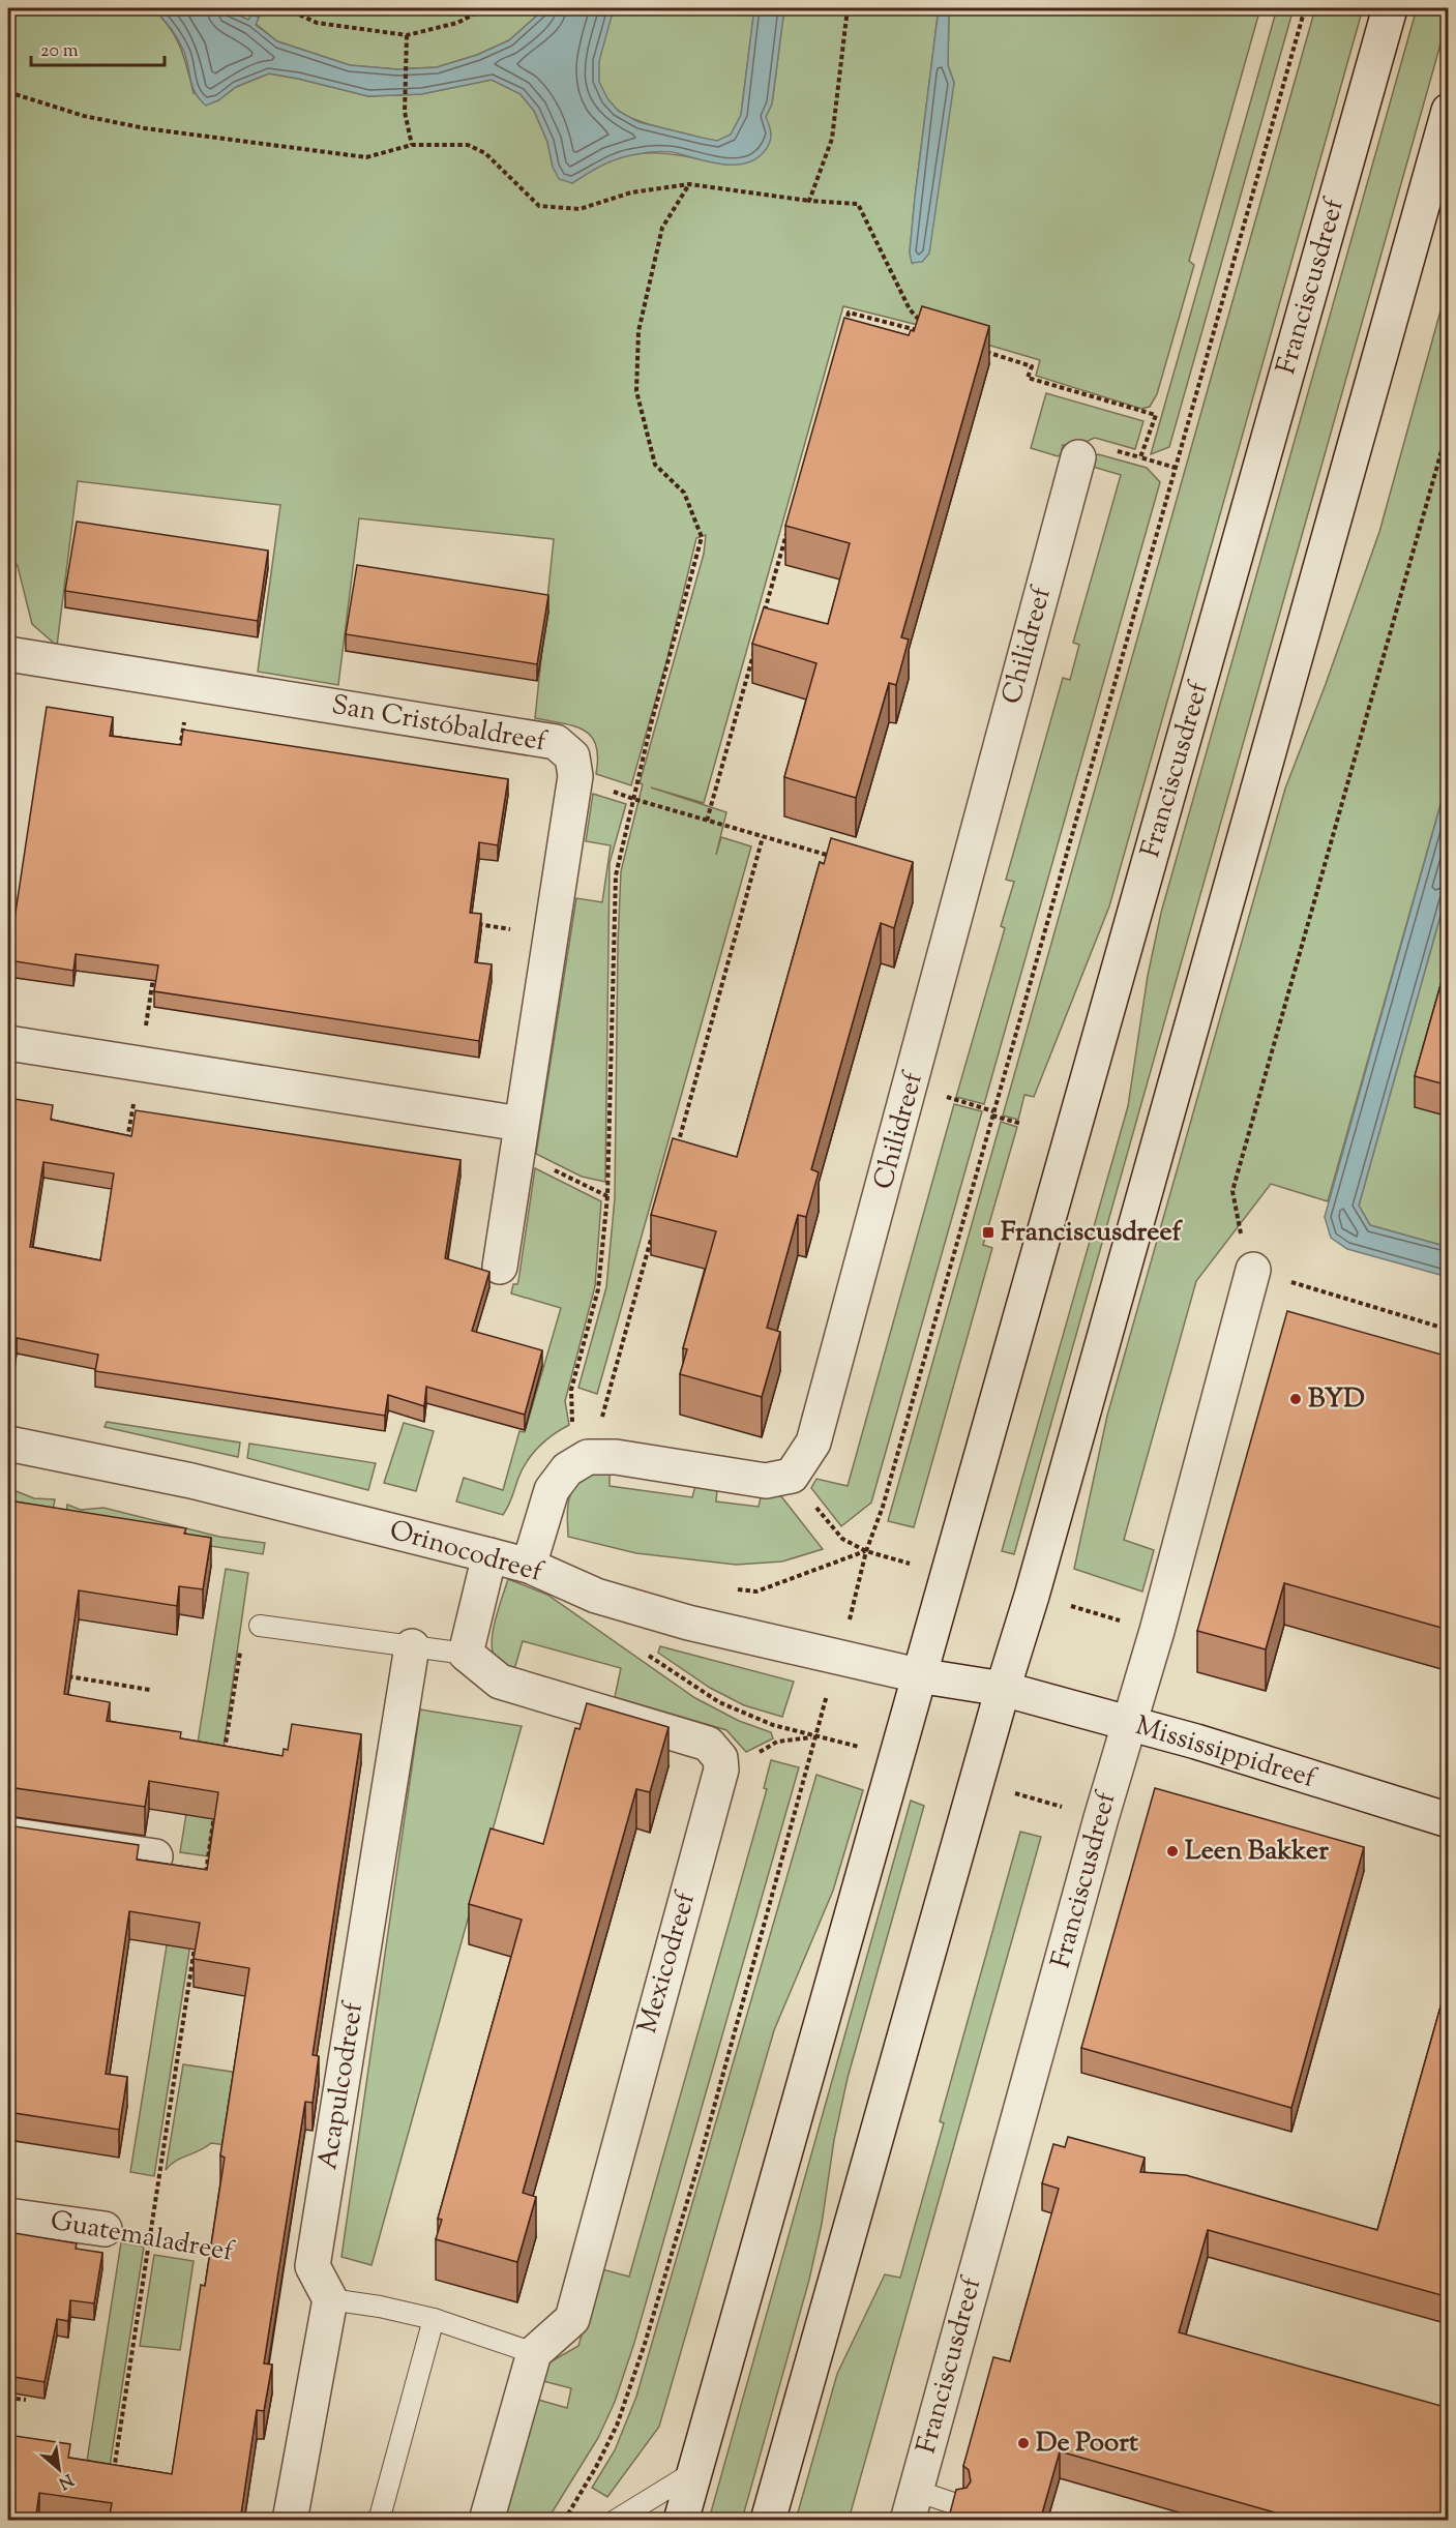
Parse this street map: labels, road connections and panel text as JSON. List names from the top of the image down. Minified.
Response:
{"streets":{"street":["Franciscusdreef","Chilidreef","San Cristóbaldreef","Orinocodreef","Mississippidreef","Mexicodreef","Acapulcodreef","Guatemaladreef"]},"crossings":[["Franciscusdreef","Orinocodreef"],["Franciscusdreef","Mississippidreef"]],"places":{"transit":["Franciscusdreef"],"other":["BYD","Leen Bakker","De Poort"]},"scale_bar":"20 m","north":"bottom right"}
